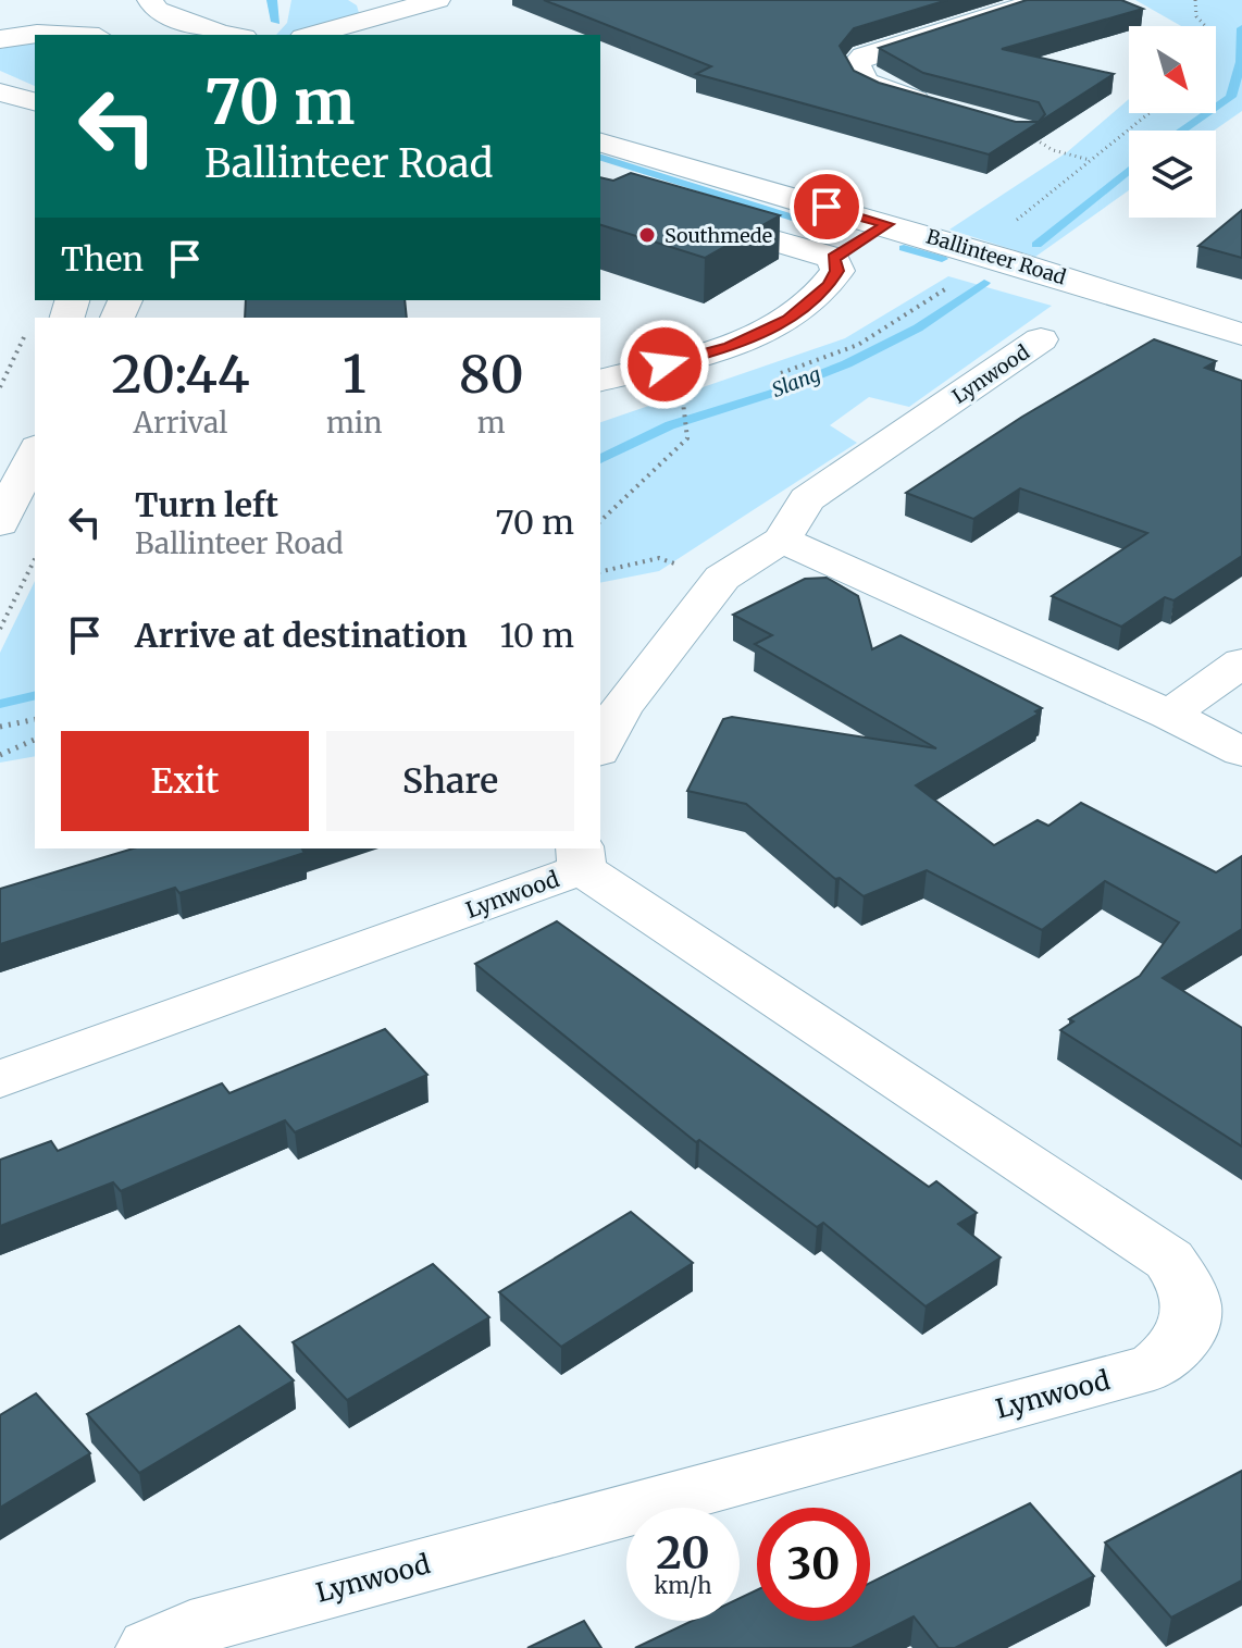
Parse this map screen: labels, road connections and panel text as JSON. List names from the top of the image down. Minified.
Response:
{"streets":{"street":["Ballinteer Road","Lynwood"]},"water":["Slang"],"places":["Southmede"],"north":"bottom right","page":{"turn":["70 m","Ballinteer Road"],"then":"Then","eta":["20:44","Arrival","1","min","80","m"],"list":[{"name":"Turn left","note":"Ballinteer Road","value":"70 m"},{"name":"Arrive at destination","value":"10 m"}],"buttons":["Exit","Share"],"speed":"20 km/h","limit":"30"}}
